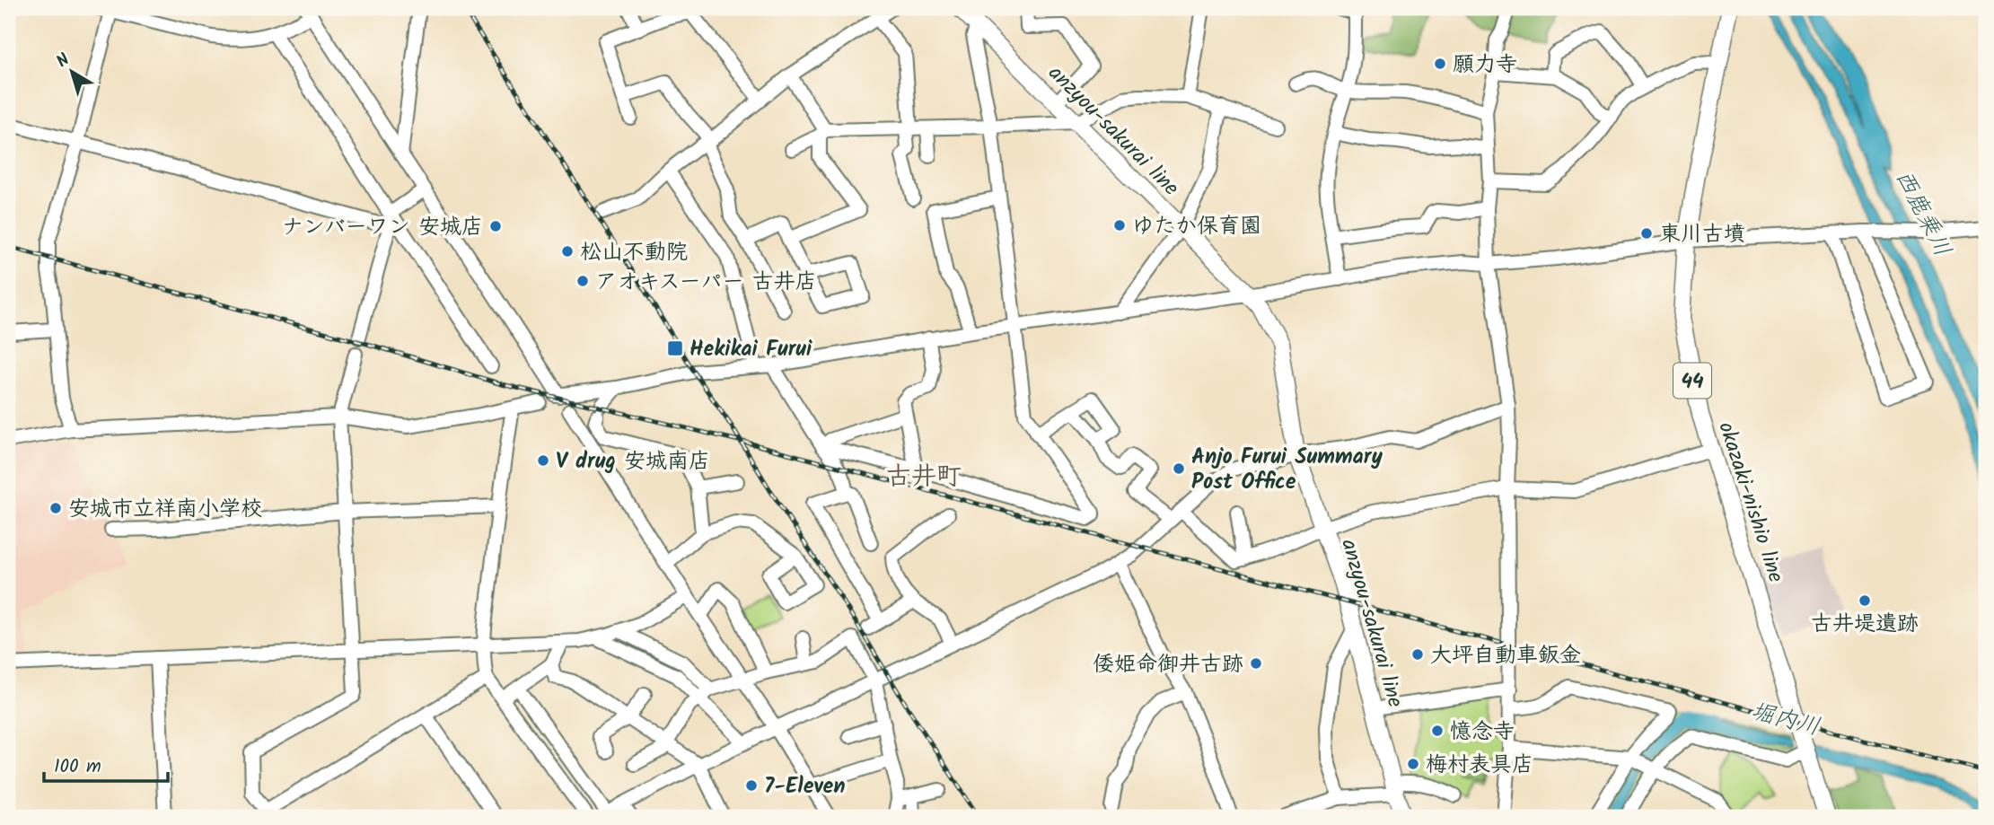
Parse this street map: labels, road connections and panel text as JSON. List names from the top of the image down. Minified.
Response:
{"streets":{"main road":["anzyou-sakurai line","44","okazaki-nishio line"]},"districts":["古井町"],"water":["西鹿乗川","堀内川"],"places":{"other":["願力寺","ゆたか保育園","ナンバーワン 安城店","東川古墳","松山不動院","アオキスーパー 古井店","V drug 安城南店","Anjo Furui Summary Post Office","安城市立祥南小学校","古井堤遺跡","大坪自動車鈑金","倭姫命御井古跡","憶念寺","梅村表具店","7-Eleven"],"transit":["Hekikai Furui"]},"scale_bar":"100 m","north":"top left"}
